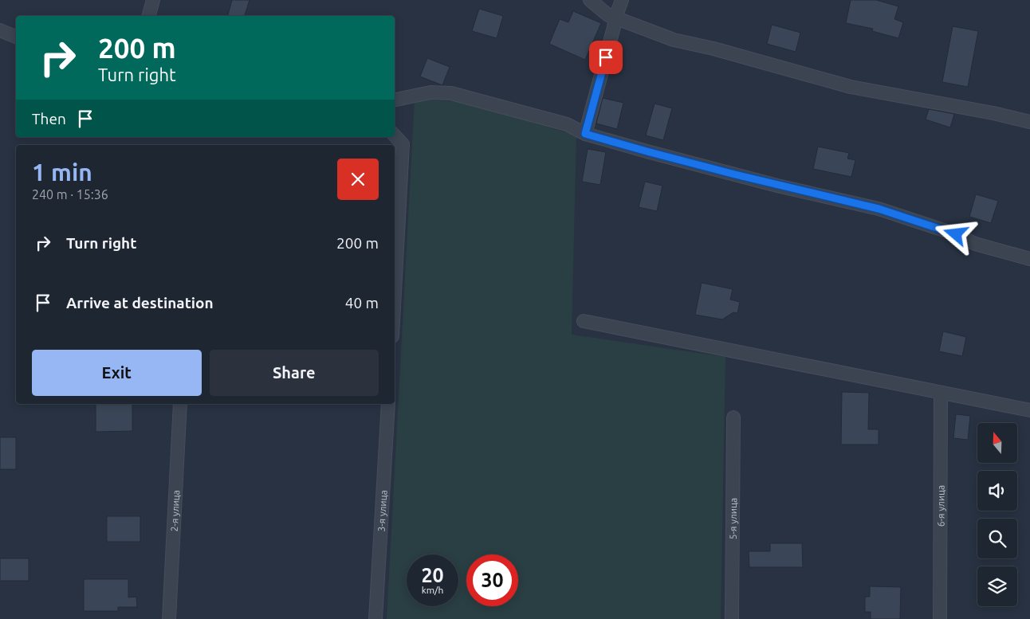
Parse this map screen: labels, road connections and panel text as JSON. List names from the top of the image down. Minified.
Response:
{"streets":{"street":["6-я улица","2-я улица","3-я улица","5-я улица"]},"north":"top","page":{"turn":["200 m","Turn right"],"then":"Then","heading":["1 min","240 m · 15:36"],"list":[{"name":"Turn right","value":"200 m"},{"name":"Arrive at destination","value":"40 m"}],"buttons":["Exit","Share"],"speed":"20 km/h","limit":"30"}}
